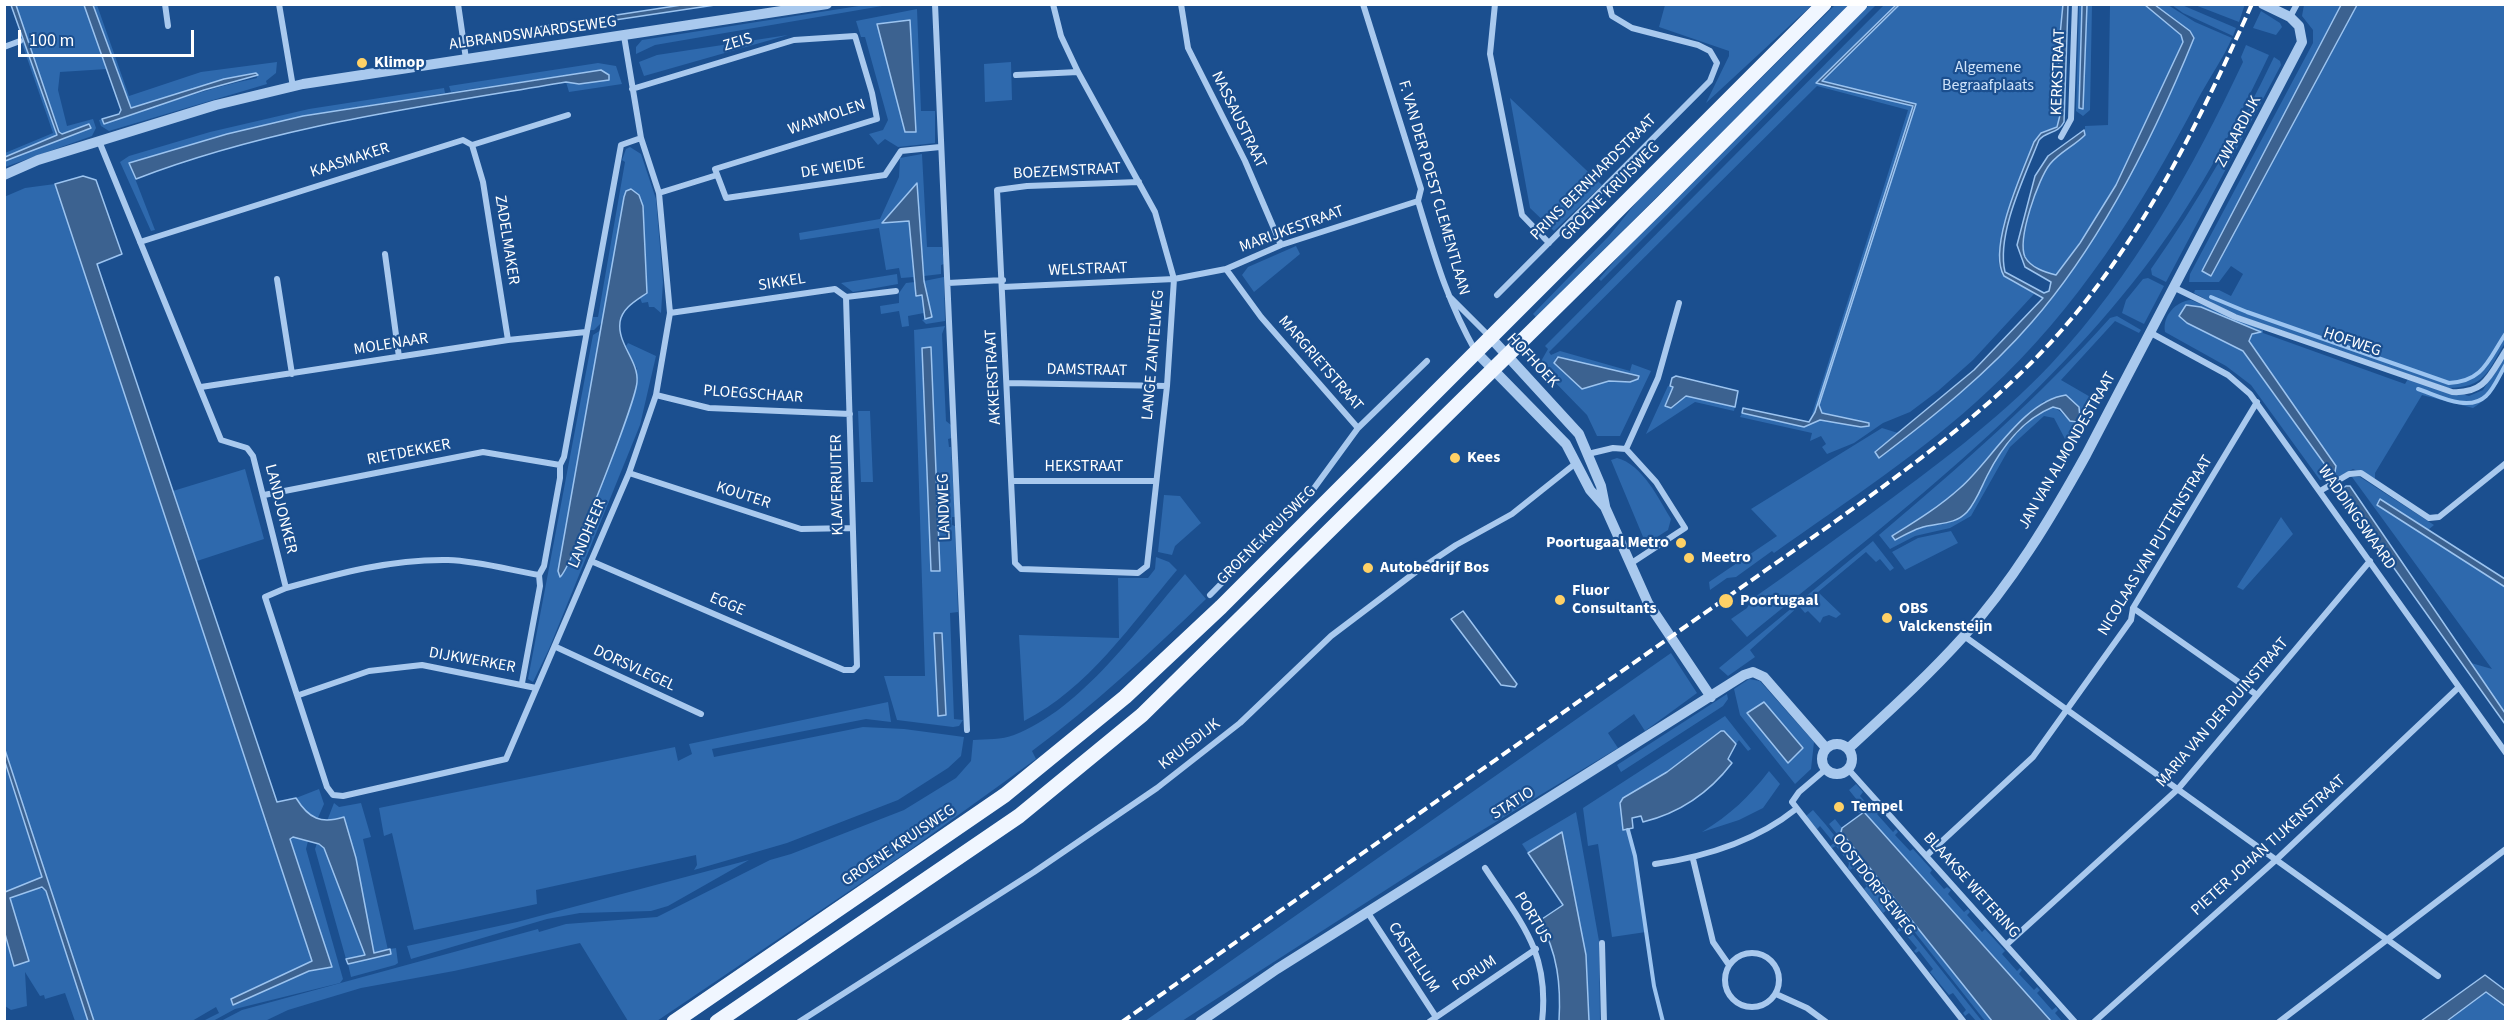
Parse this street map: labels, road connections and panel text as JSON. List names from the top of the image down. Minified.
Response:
{"streets":{"main road":["GROENE KRUISWEG"],"street":["ALBRANDSWAARDSEWEG","ZEIS","KERKSTRAAT","WANMOLEN","NASSAUSTRAAT","ZWAARDIJK","KAASMAKER","DE WEIDE","BOEZEMSTRAAT","PRINS BERNHARDSTRAAT","F. VAN DER POEST CLEMENTLAAN","MARIJKESTRAAT","ZADELMAKER","WELSTRAAT","SIKKEL","HOFWEG","MOLENAAR","LANGE ZANTELWEG","HOFHOEK","MARGRIETSTRAAT","DAMSTRAAT","AKKERSTRAAT","PLOEGSCHAAR","JAN VAN ALMONDESTRAAT","RIETDEKKER","HEKSTRAAT","KLAVERRUITER","KOUTER","LANDWEG","LANDJONKER","WADDINGSWAARD","LANDHEER","NICOLAAS VAN PUTTENSTRAAT","EGGE","DIJKWERKER","DORSVLEGEL","MARIA VAN DER DUINSTRAAT","KRUISDIJK","STATIO","PIETER JOHAN TIJKENSTRAAT","OOSTDORPSEWEG","BLAAKSE WETERING","PORTUS","CASTELLUM","FORUM"]},"crossings":[["ALBRANDSWAARDSEWEG","LANDJONKER"],["ALBRANDSWAARDSEWEG","LANDHEER"],["ZEIS","WANMOLEN"],["ZEIS","LANDHEER"],["WANMOLEN","DE WEIDE"],["WANMOLEN","LANDHEER"],["NASSAUSTRAAT","MARIJKESTRAAT"],["ZWAARDIJK","HOFWEG"],["ZWAARDIJK","JAN VAN ALMONDESTRAAT"],["KAASMAKER","ZADELMAKER"],["KAASMAKER","LANDJONKER"],["DE WEIDE","LANDWEG"],["BOEZEMSTRAAT","LANGE ZANTELWEG"],["BOEZEMSTRAAT","AKKERSTRAAT"],["F. VAN DER POEST CLEMENTLAAN","GROENE KRUISWEG"],["F. VAN DER POEST CLEMENTLAAN","MARIJKESTRAAT"],["F. VAN DER POEST CLEMENTLAAN","HOFHOEK"],["GROENE KRUISWEG","HOFHOEK"],["GROENE KRUISWEG","MARGRIETSTRAAT"],["MARIJKESTRAAT","WELSTRAAT"],["MARIJKESTRAAT","LANGE ZANTELWEG"],["MARIJKESTRAAT","MARGRIETSTRAAT"],["ZADELMAKER","MOLENAAR"],["WELSTRAAT","LANGE ZANTELWEG"],["WELSTRAAT","AKKERSTRAAT"],["SIKKEL","KLAVERRUITER"],["SIKKEL","LANDHEER"],["HOFWEG","JAN VAN ALMONDESTRAAT"],["MOLENAAR","LANDJONKER"],["MOLENAAR","LANDHEER"],["LANGE ZANTELWEG","DAMSTRAAT"],["LANGE ZANTELWEG","AKKERSTRAAT"],["LANGE ZANTELWEG","HEKSTRAAT"],["HOFHOEK","KRUISDIJK"],["HOFHOEK","STATIO"],["DAMSTRAAT","AKKERSTRAAT"],["AKKERSTRAAT","HEKSTRAAT"],["PLOEGSCHAAR","KLAVERRUITER"],["PLOEGSCHAAR","LANDHEER"],["JAN VAN ALMONDESTRAAT","WADDINGSWAARD"],["JAN VAN ALMONDESTRAAT","STATIO"],["JAN VAN ALMONDESTRAAT","BLAAKSE WETERING"],["RIETDEKKER","LANDJONKER"],["RIETDEKKER","LANDHEER"],["KLAVERRUITER","KOUTER"],["KLAVERRUITER","EGGE"],["KOUTER","LANDHEER"],["WADDINGSWAARD","NICOLAAS VAN PUTTENSTRAAT"],["WADDINGSWAARD","MARIA VAN DER DUINSTRAAT"],["WADDINGSWAARD","PIETER JOHAN TIJKENSTRAAT"],["LANDHEER","EGGE"],["LANDHEER","DIJKWERKER"],["LANDHEER","DORSVLEGEL"],["NICOLAAS VAN PUTTENSTRAAT","BLAAKSE WETERING"],["MARIA VAN DER DUINSTRAAT","BLAAKSE WETERING"],["STATIO","BLAAKSE WETERING"],["STATIO","CASTELLUM"],["PORTUS","FORUM"],["CASTELLUM","FORUM"]],"parks":["Algemene Begraafplaats"],"places":["Klimop","Kees","Poortugaal Metro","Meetro","Autobedrijf Bos","Fluor Consultants","Poortugaal","OBS Valckensteijn","Tempel"],"scale_bar":"100 m"}
